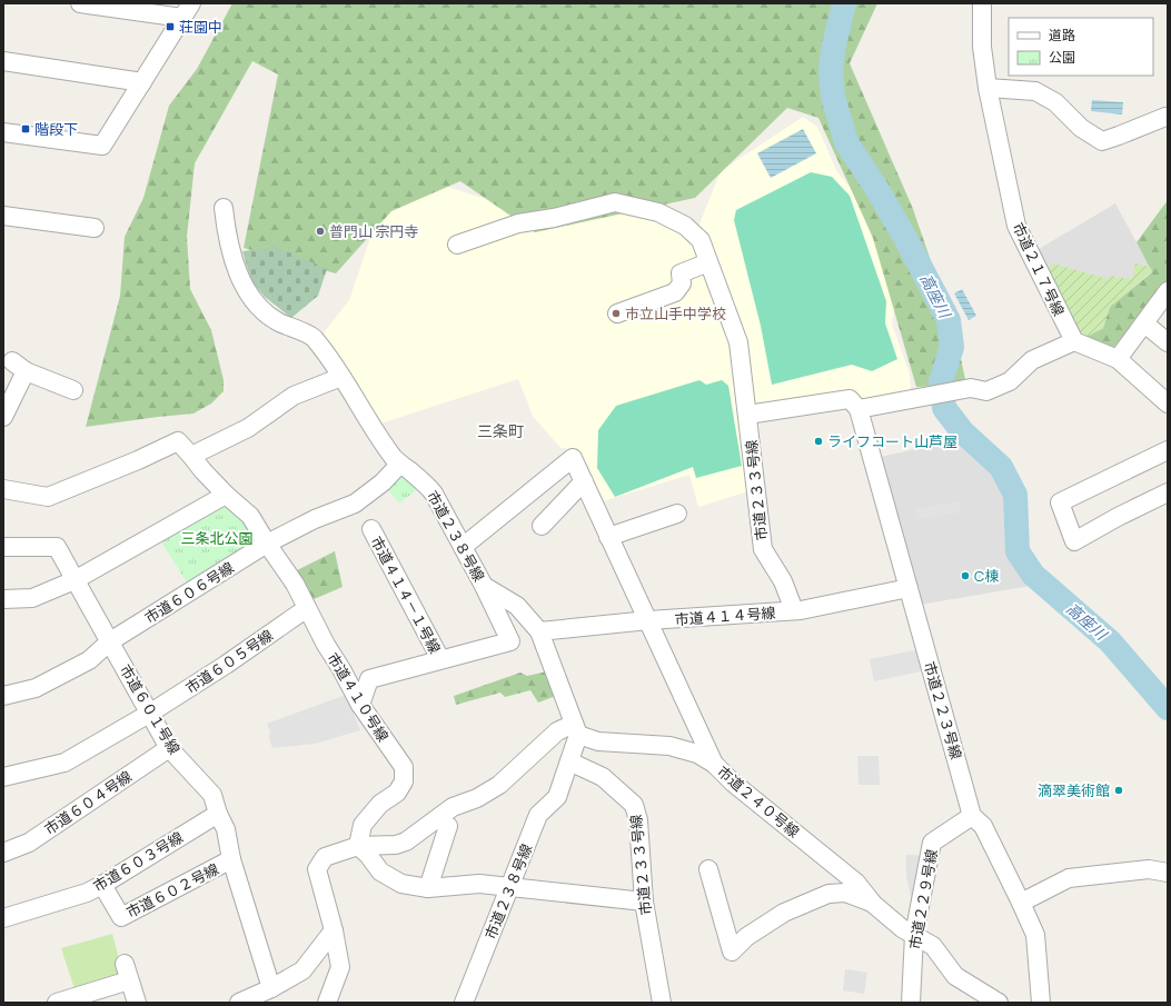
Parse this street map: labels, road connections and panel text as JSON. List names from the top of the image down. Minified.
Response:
{"streets":{"street":["市道２１７号線","市道２３３号線","市道２３８号線","市道６０６号線","市道４１４－１号線","市道４１４号線","市道６０５号線","市道４１０号線","市道６０１号線","市道２２３号線","市道２４０号線","市道６０４号線","市道６０３号線","市道６０２号線","市道２２９号線"]},"crossings":[["市道２３３号線","市道２３８号線"],["市道２３３号線","市道４１４号線"],["市道２３８号線","市道６０６号線"],["市道２３８号線","市道４１４号線"],["市道２３８号線","市道２４０号線"],["市道６０６号線","市道４１０号線"],["市道６０６号線","市道６０１号線"],["市道４１４号線","市道２２３号線"],["市道４１４号線","市道２４０号線"],["市道６０５号線","市道４１０号線"],["市道６０５号線","市道６０１号線"],["市道６０１号線","市道６０４号線"],["市道６０１号線","市道６０３号線"],["市道６０１号線","市道６０２号線"],["市道２２３号線","市道２２９号線"],["市道２４０号線","市道２２９号線"],["市道６０３号線","市道６０２号線"]],"districts":["三条町"],"water":["高座川"],"parks":["三条北公園"],"places":{"transit":["荘園中","階段下"],"other":["普門山 宗円寺","市立山手中学校","ライフコート山芦屋","C棟","滴翠美術館"]},"legend":["道路","公園"]}
